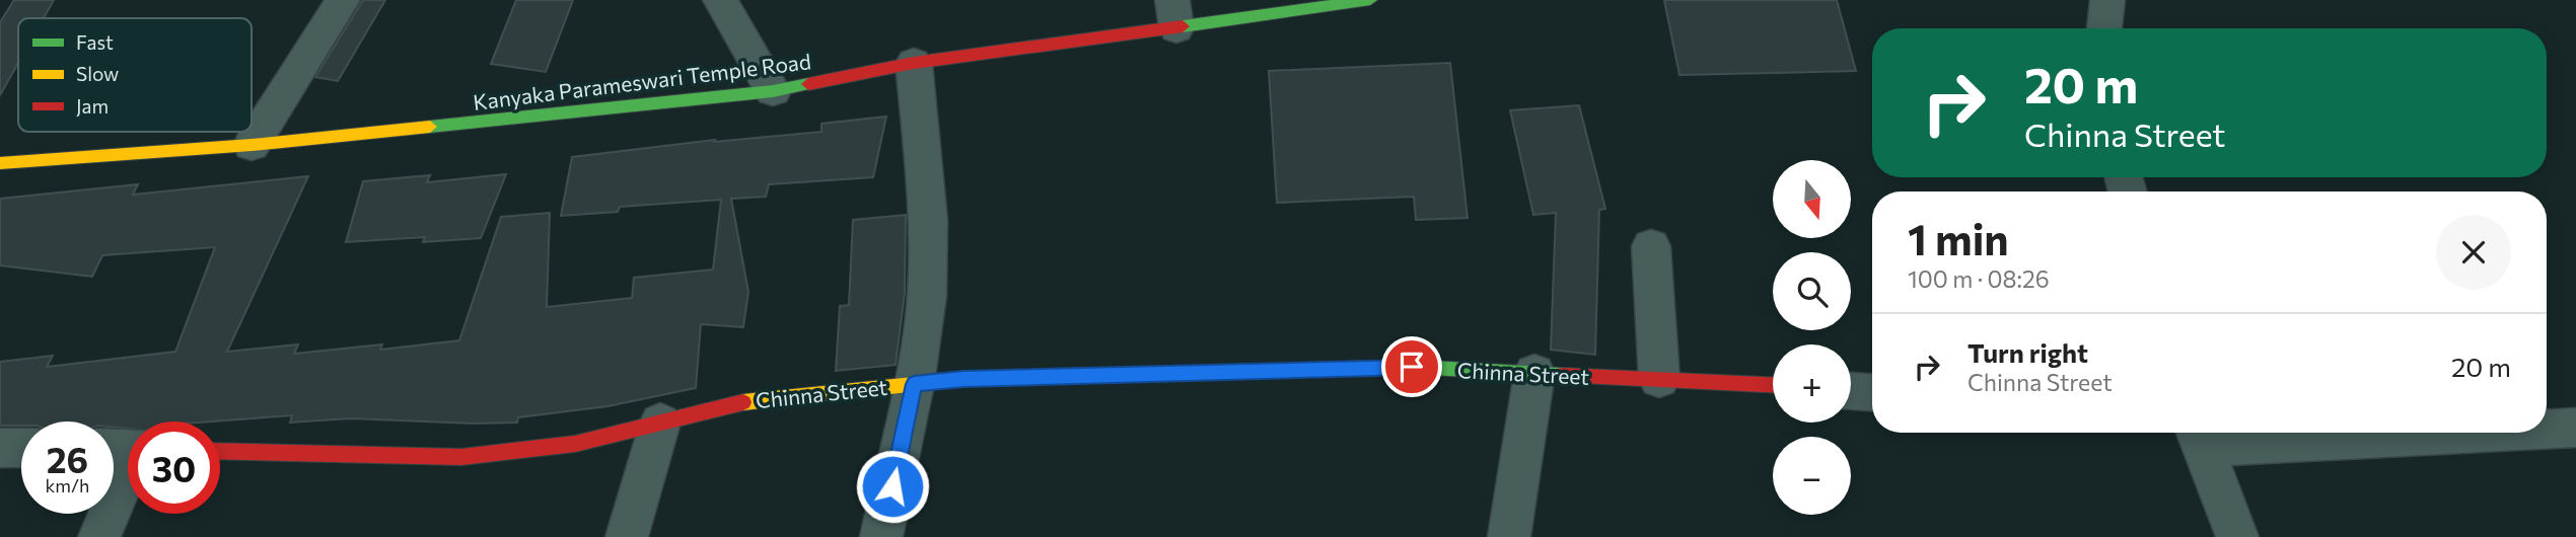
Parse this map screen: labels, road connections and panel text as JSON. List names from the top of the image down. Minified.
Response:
{"streets":{"street":["Kanyaka Parameswari Temple Road","Chinna Street"]},"legend":["Fast","Slow","Jam"],"north":"bottom","page":{"turn":["20 m","Chinna Street"],"map_buttons":["+","−"],"heading":["1 min","100 m · 08:26"],"list":[{"name":"Turn right","note":"Chinna Street","value":"20 m"}],"speed":"26 km/h","limit":"30"}}
